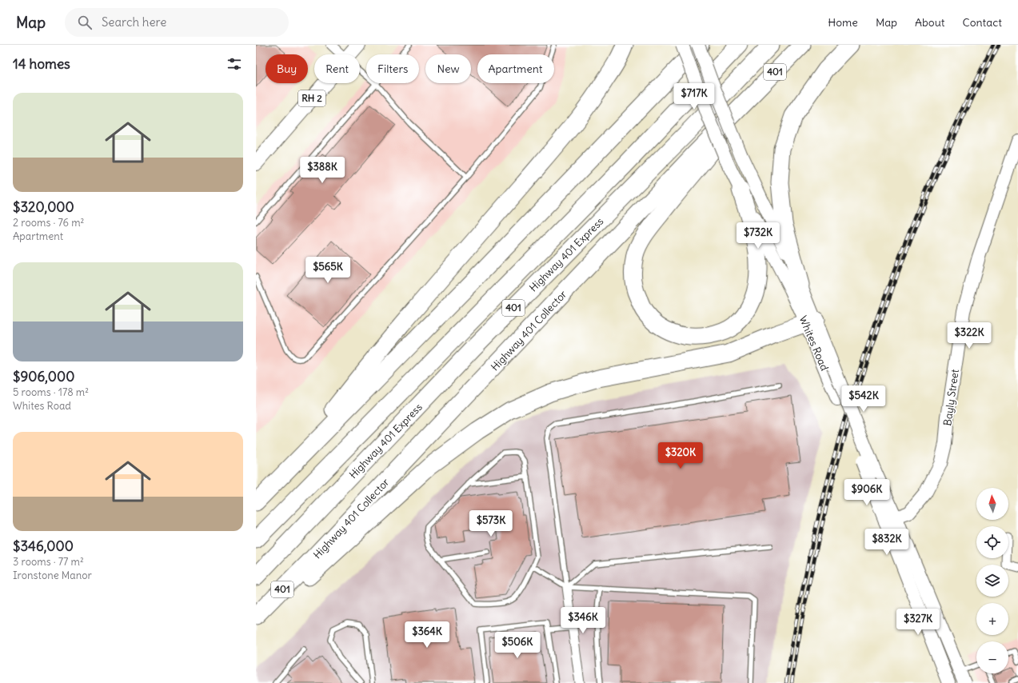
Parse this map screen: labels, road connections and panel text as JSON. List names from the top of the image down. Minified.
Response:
{"streets":{"highway":["401","Highway 401 Express","Highway 401 Collector"],"main road":["RH 2","Whites Road","Bayly Street"]},"crossings":[["Whites Road","Bayly Street"]],"north":"top","page":{"header":"Map","search":"Search here","nav":["Home","Map","About","Contact"],"heading":"14 homes","chip":["Buy","Rent","Filters","New","Apartment"],"list":[{"name":"$320,000","note":"2 rooms · 76 m² · Apartment"},{"name":"$906,000","note":"5 rooms · 178 m² · Whites Road"},{"name":"$346,000","note":"3 rooms · 77 m² · Ironstone Manor"}],"price":["$717K","$388K","$732K","$565K","$322K","$542K","$320K","$906K","$573K","$832K","$346K","$327K","$364K","$506K"],"map_buttons":["+","−"]}}
